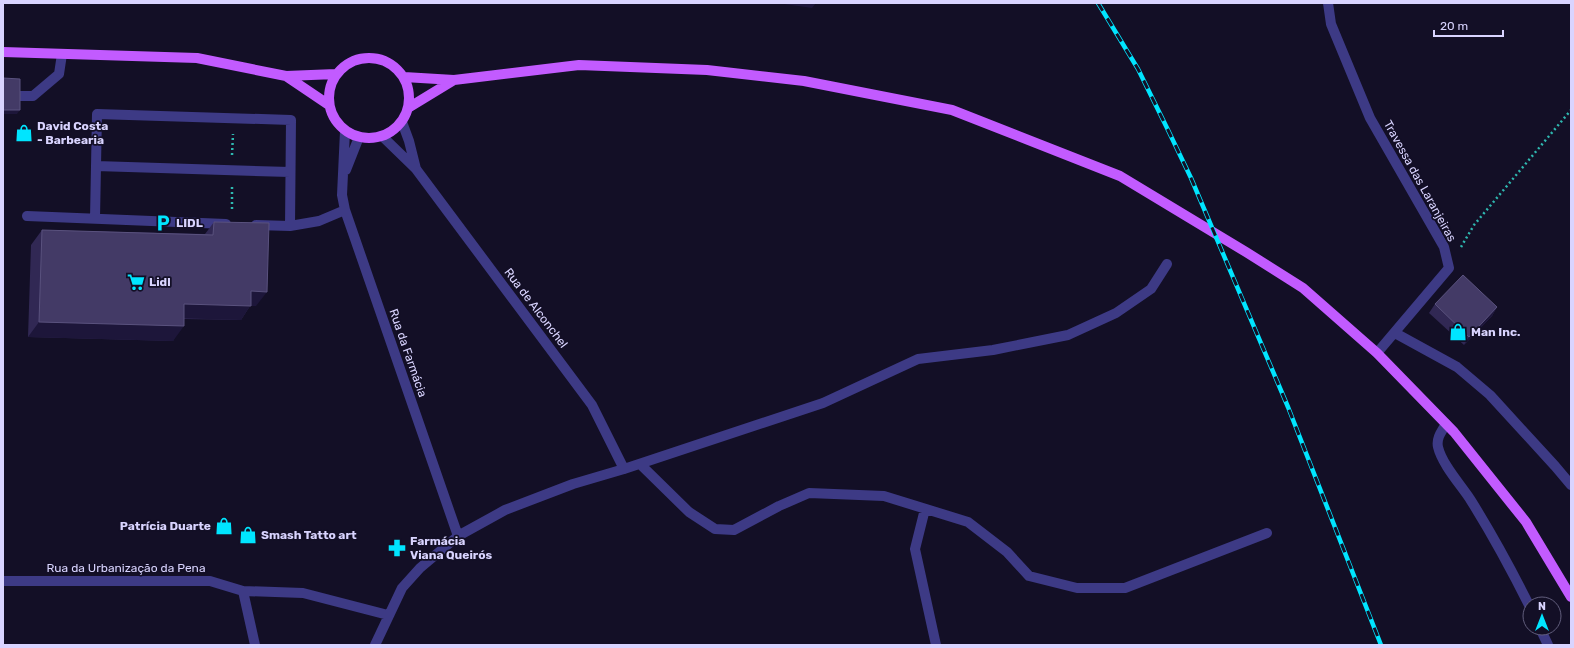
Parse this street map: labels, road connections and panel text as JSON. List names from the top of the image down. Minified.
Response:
{"streets":{"street":["Travessa das Laranjeiras","Rua de Alconchel","Rua da Farmácia","Rua da Urbanização da Pena"]},"crossings":[["Rua de Alconchel","Rua da Farmácia"]],"places":{"shop":["David Costa - Barbearia","Man Inc.","Patrícia Duarte","Smash Tatto art"],"parking":["LIDL"],"supermarket":["Lidl"],"pharmacy":["Farmácia Viana Queirós"]},"scale_bar":"20 m","north":"top"}
